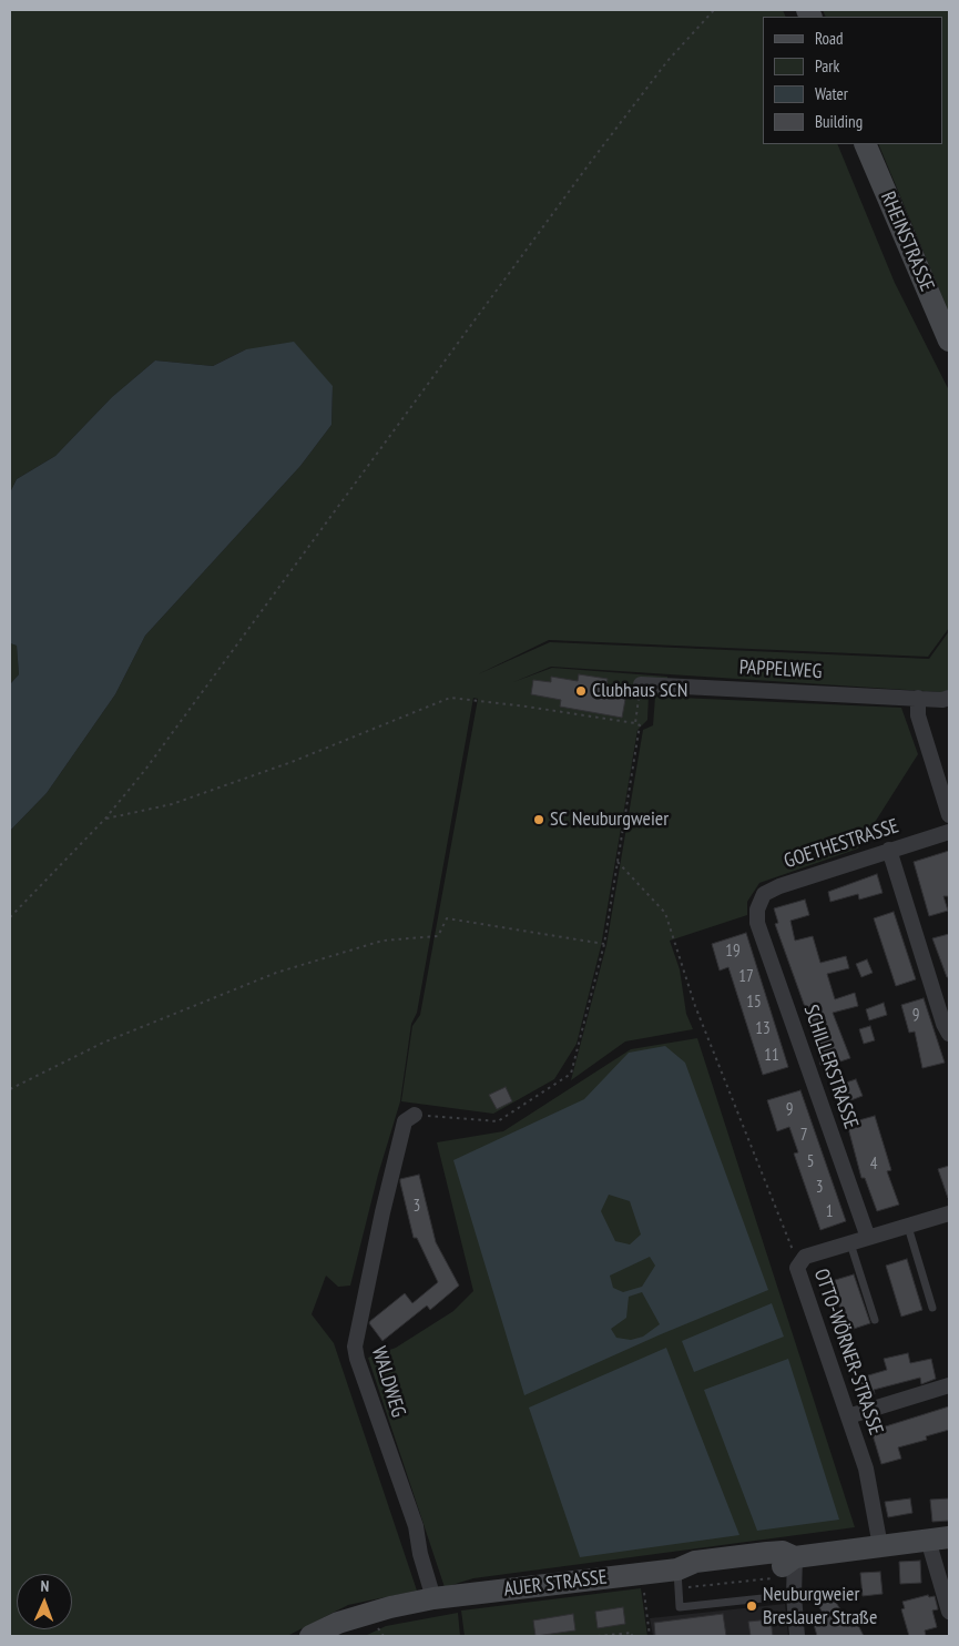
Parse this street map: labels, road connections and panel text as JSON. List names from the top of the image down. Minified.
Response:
{"streets":{"main road":["RHEINSTRASSE","AUER STRASSE"],"street":["PAPPELWEG","GOETHESTRASSE","SCHILLERSTRASSE","OTTO-WÖRNER-STRASSE","WALDWEG"]},"crossings":[["GOETHESTRASSE","SCHILLERSTRASSE"],["SCHILLERSTRASSE","OTTO-WÖRNER-STRASSE"],["OTTO-WÖRNER-STRASSE","AUER STRASSE"],["WALDWEG","AUER STRASSE"]],"places":["Clubhaus SCN","SC Neuburgweier","Neuburgweier Breslauer Straße"],"house_numbers":["19","17","15","9","13","11","9","7","5","4","3","3","1"],"legend":["Road","Park","Water","Building"],"north":"top"}
